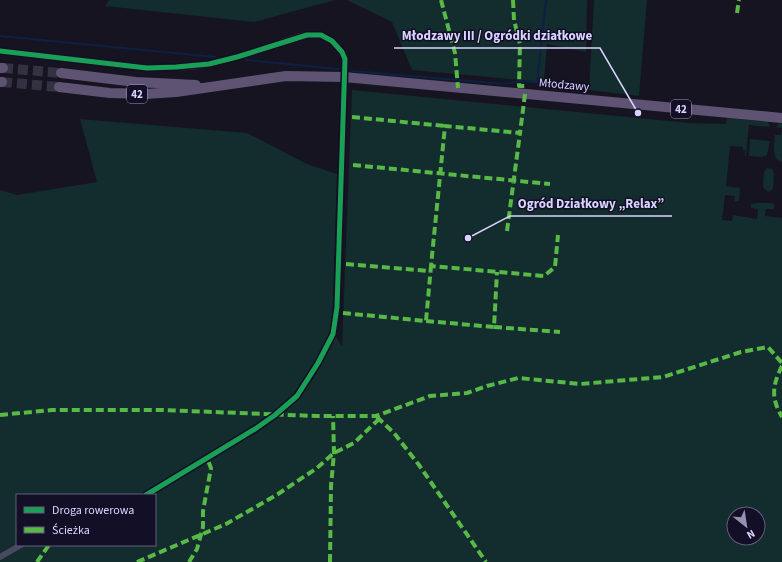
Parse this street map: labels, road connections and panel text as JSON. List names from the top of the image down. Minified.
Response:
{"streets":{"main road":["Młodzawy","42"]},"crossings":[["Młodzawy","42"]],"places":["Młodzawy III / Ogródki działkowe","Ogród Działkowy „Relax”"],"legend":["Droga rowerowa","Ścieżka"],"north":"bottom right"}
